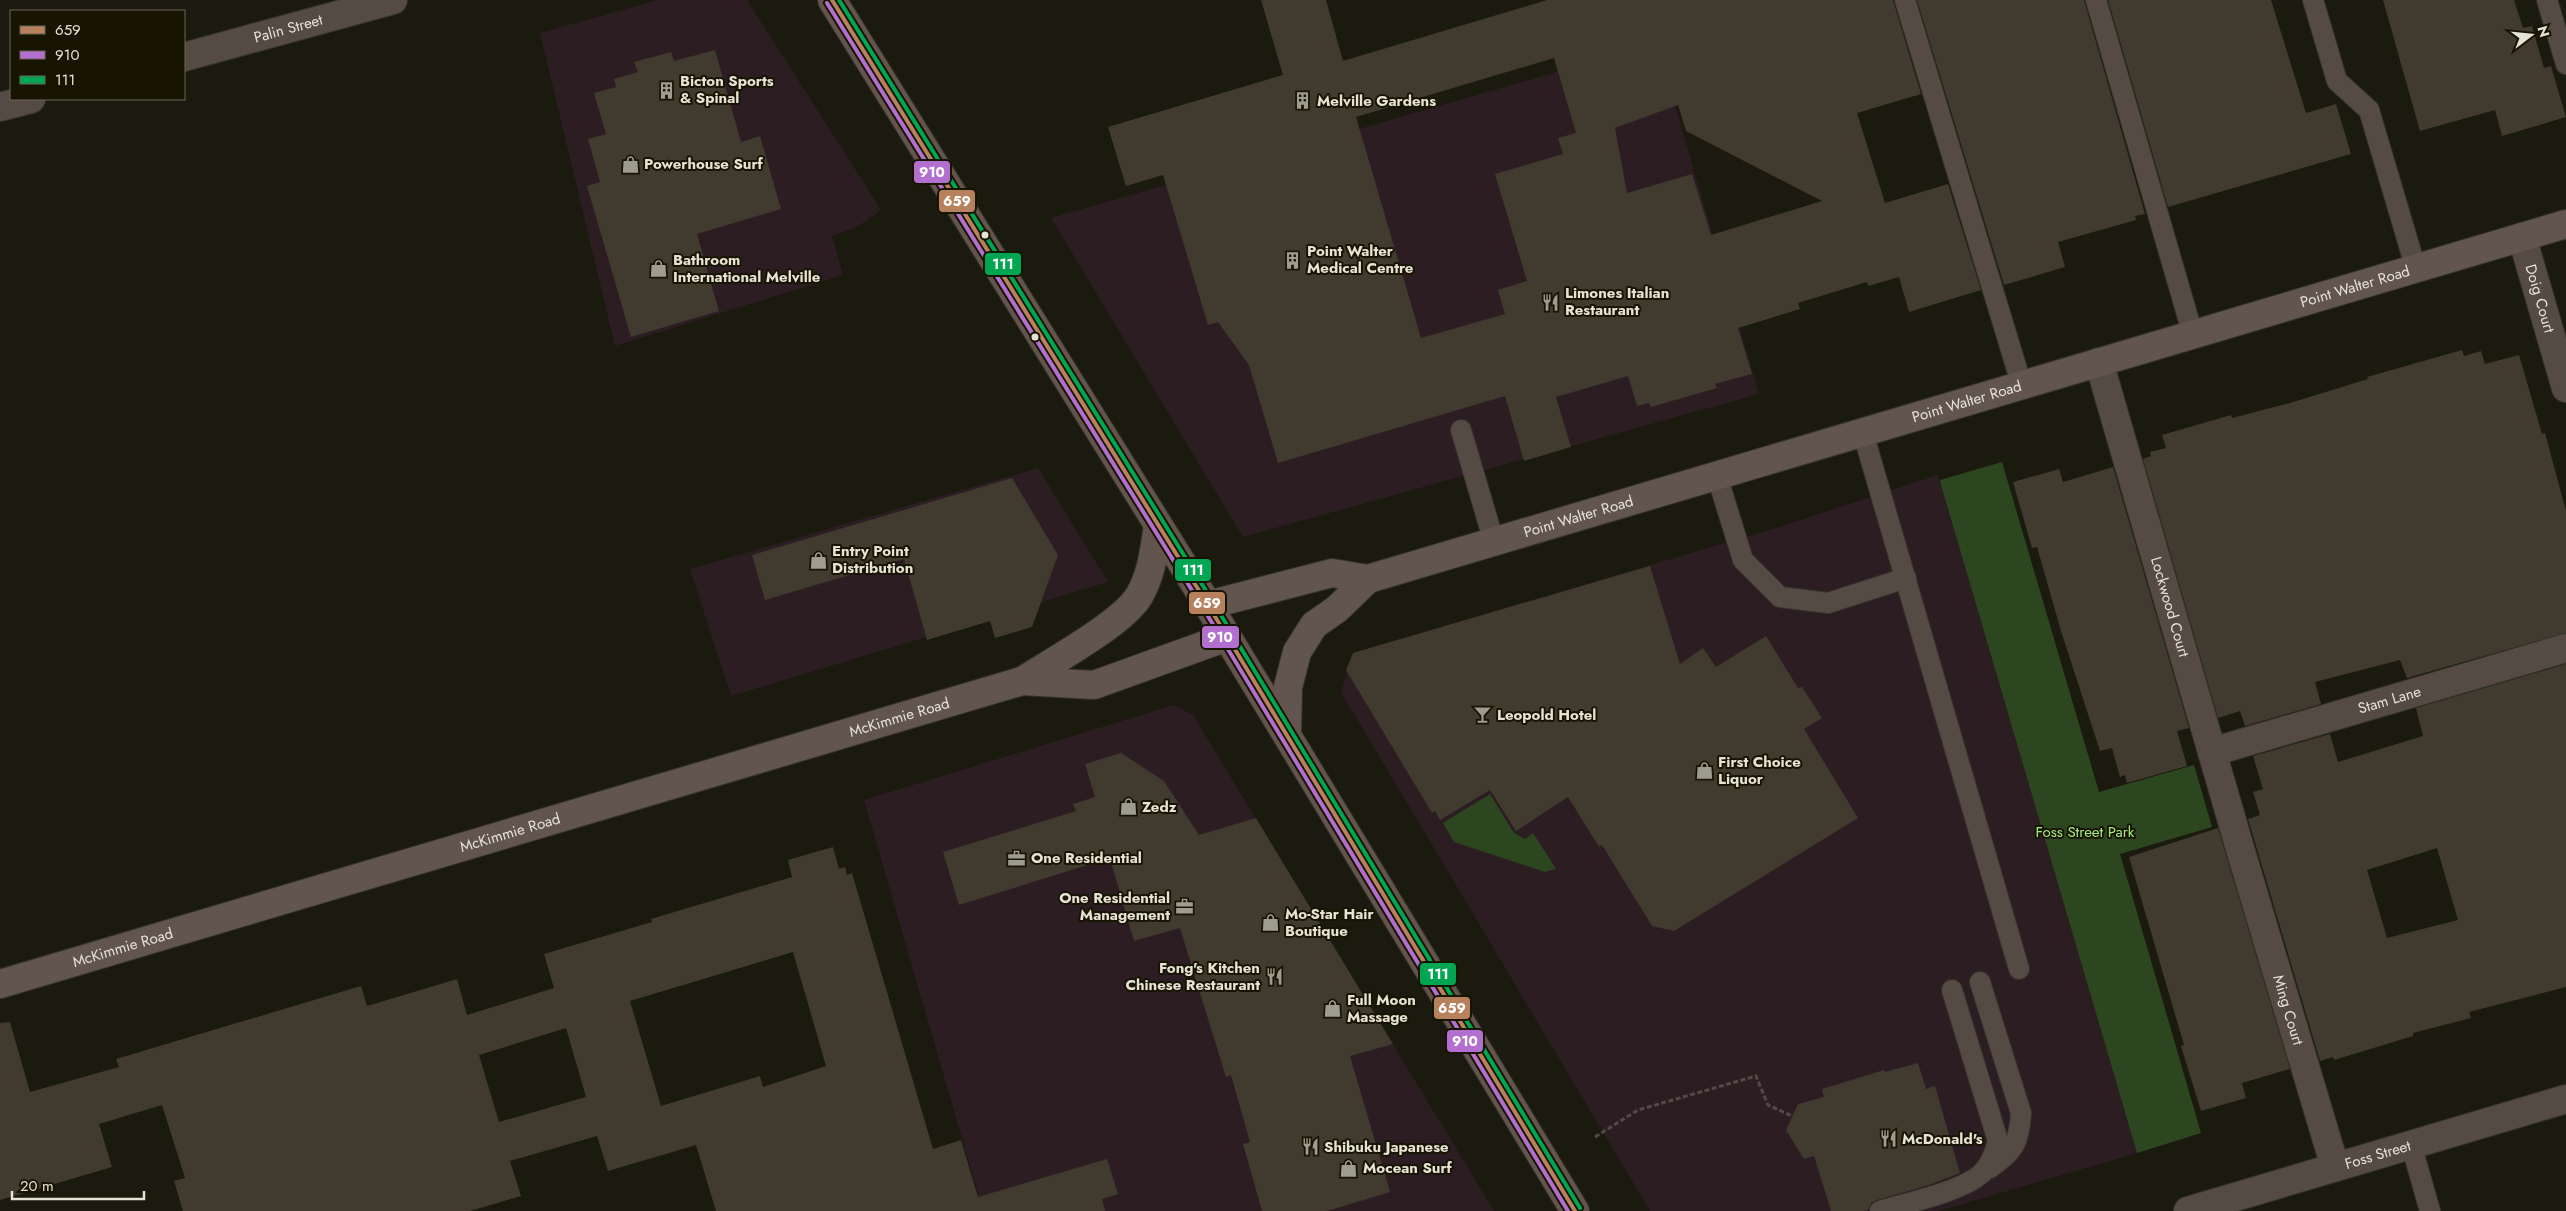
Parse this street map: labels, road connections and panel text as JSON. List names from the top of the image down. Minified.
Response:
{"streets":{"main road":["Point Walter Road","McKimmie Road"],"street":["Palin Street","Doig Court","Lockwood Court","Stam Lane","Ming Court","Foss Street"]},"crossings":[["Point Walter Road","Doig Court"],["Point Walter Road","Lockwood Court"],["Lockwood Court","Stam Lane"],["Lockwood Court","Ming Court"],["Ming Court","Foss Street"]],"parks":["Foss Street Park"],"places":{"building":["Bicton Sports & Spinal","Melville Gardens","Point Walter Medical Centre"],"shop":["Powerhouse Surf","Bathroom International Melville","Entry Point Distribution","First Choice Liquor","Zedz","Mo-Star Hair Boutique","Full Moon Massage","Mocean Surf"],"restaurant":["Limones Italian Restaurant","Fong's Kitchen Chinese Restaurant","McDonald's","Shibuku Japanese"],"bar":["Leopold Hotel"],"office":["One Residential","One Residential Management"]},"lines":["transit line 659","transit line 111","transit line 910"],"legend":["659","910","111"],"scale_bar":"20 m","north":"right"}
